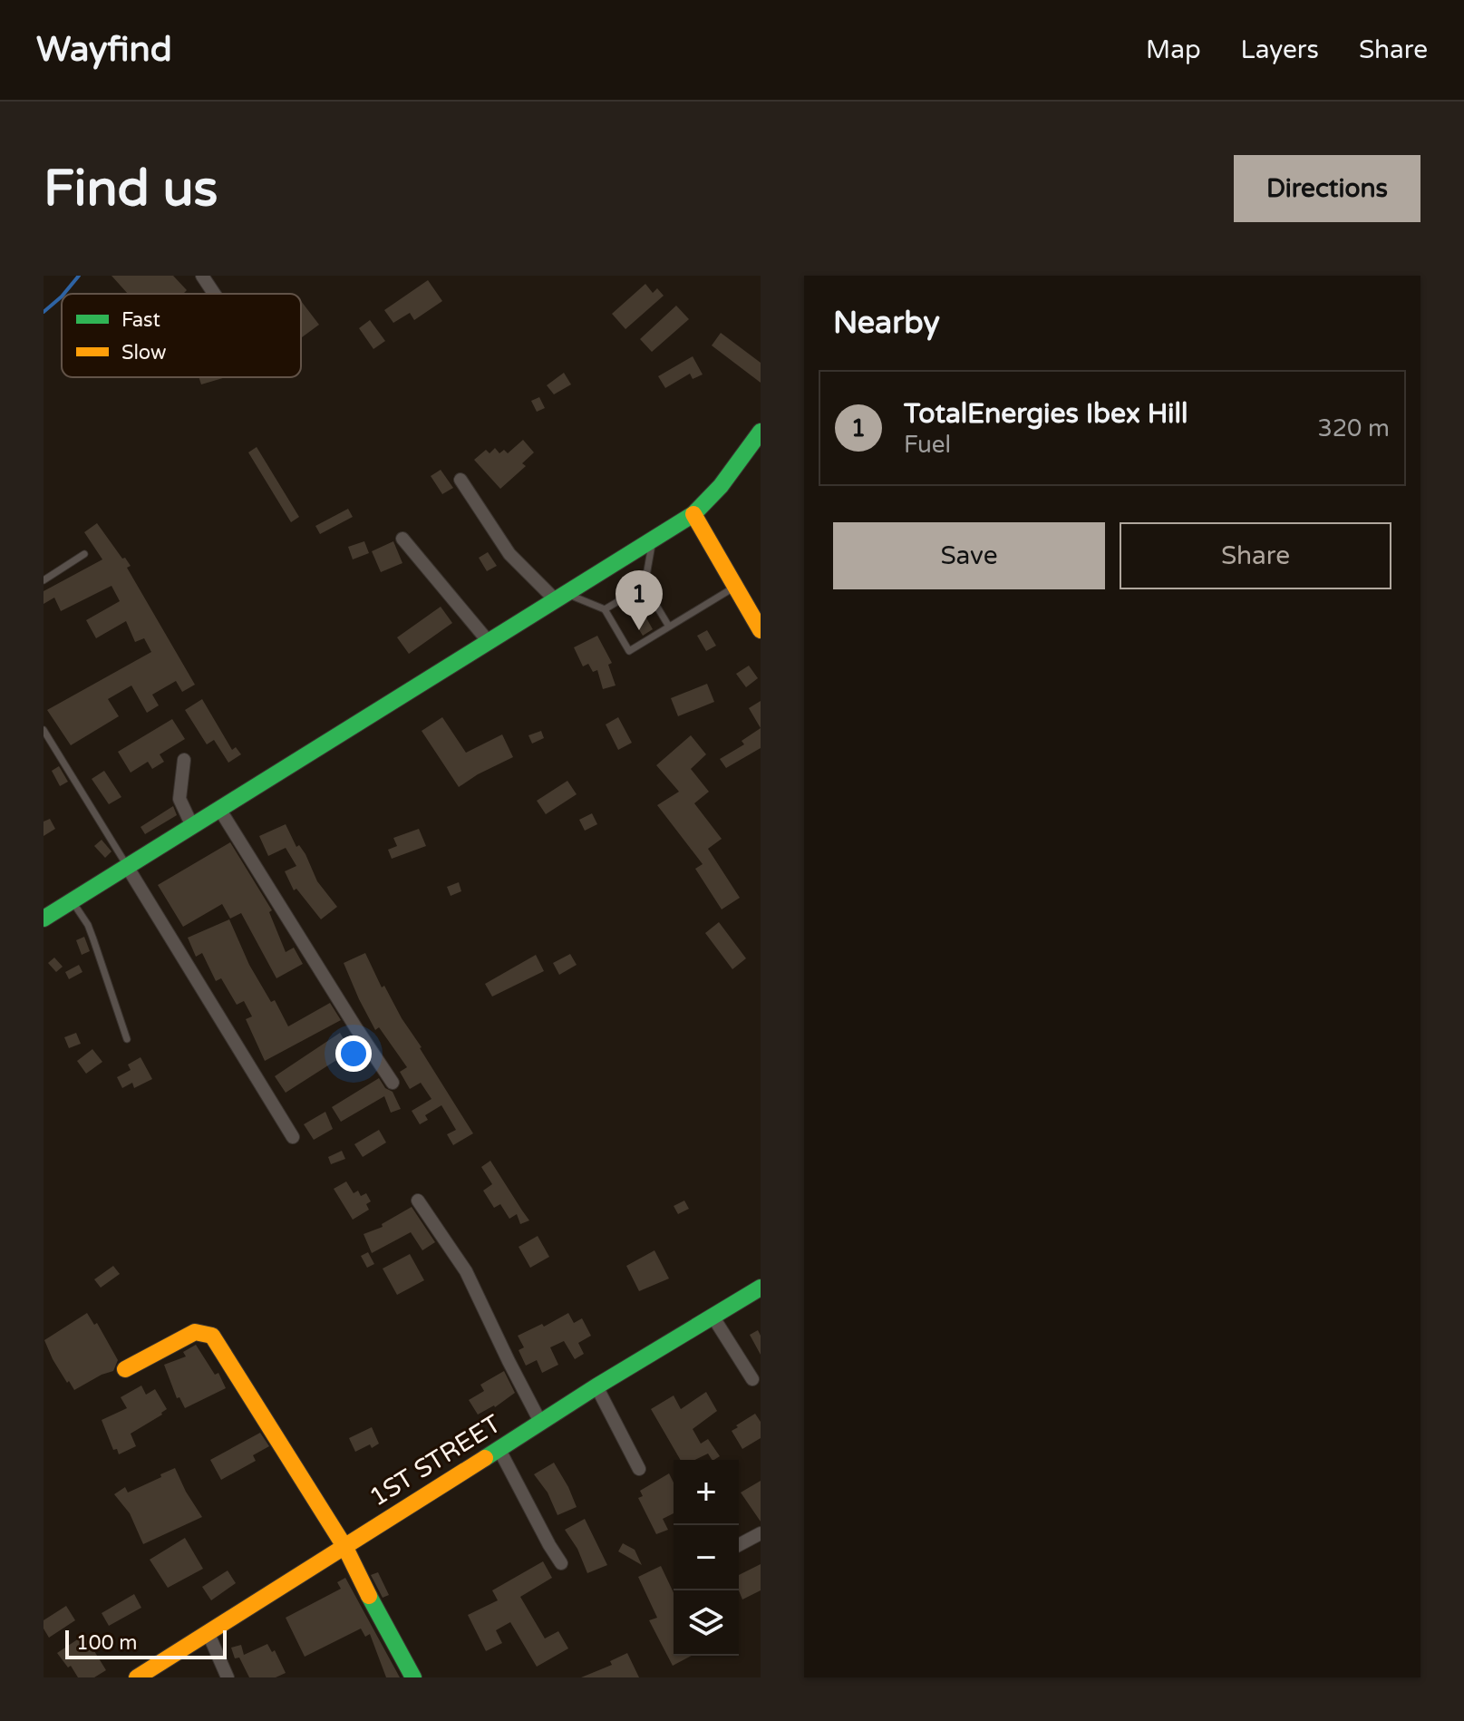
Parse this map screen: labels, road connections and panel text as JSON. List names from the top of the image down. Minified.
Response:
{"streets":{"street":["1ST STREET"]},"legend":["Fast","Slow"],"scale_bar":"100 m","page":{"header":"Wayfind","nav":["Map","Layers","Share"],"buttons":["Directions",["Save","Share"]],"title":"Find us","heading":"Nearby","list":[{"mark":"1","name":"TotalEnergies Ibex Hill","note":"Fuel","value":"320 m"}],"pins":"1","map_buttons":["+","−"],"scale":"100 m"}}
